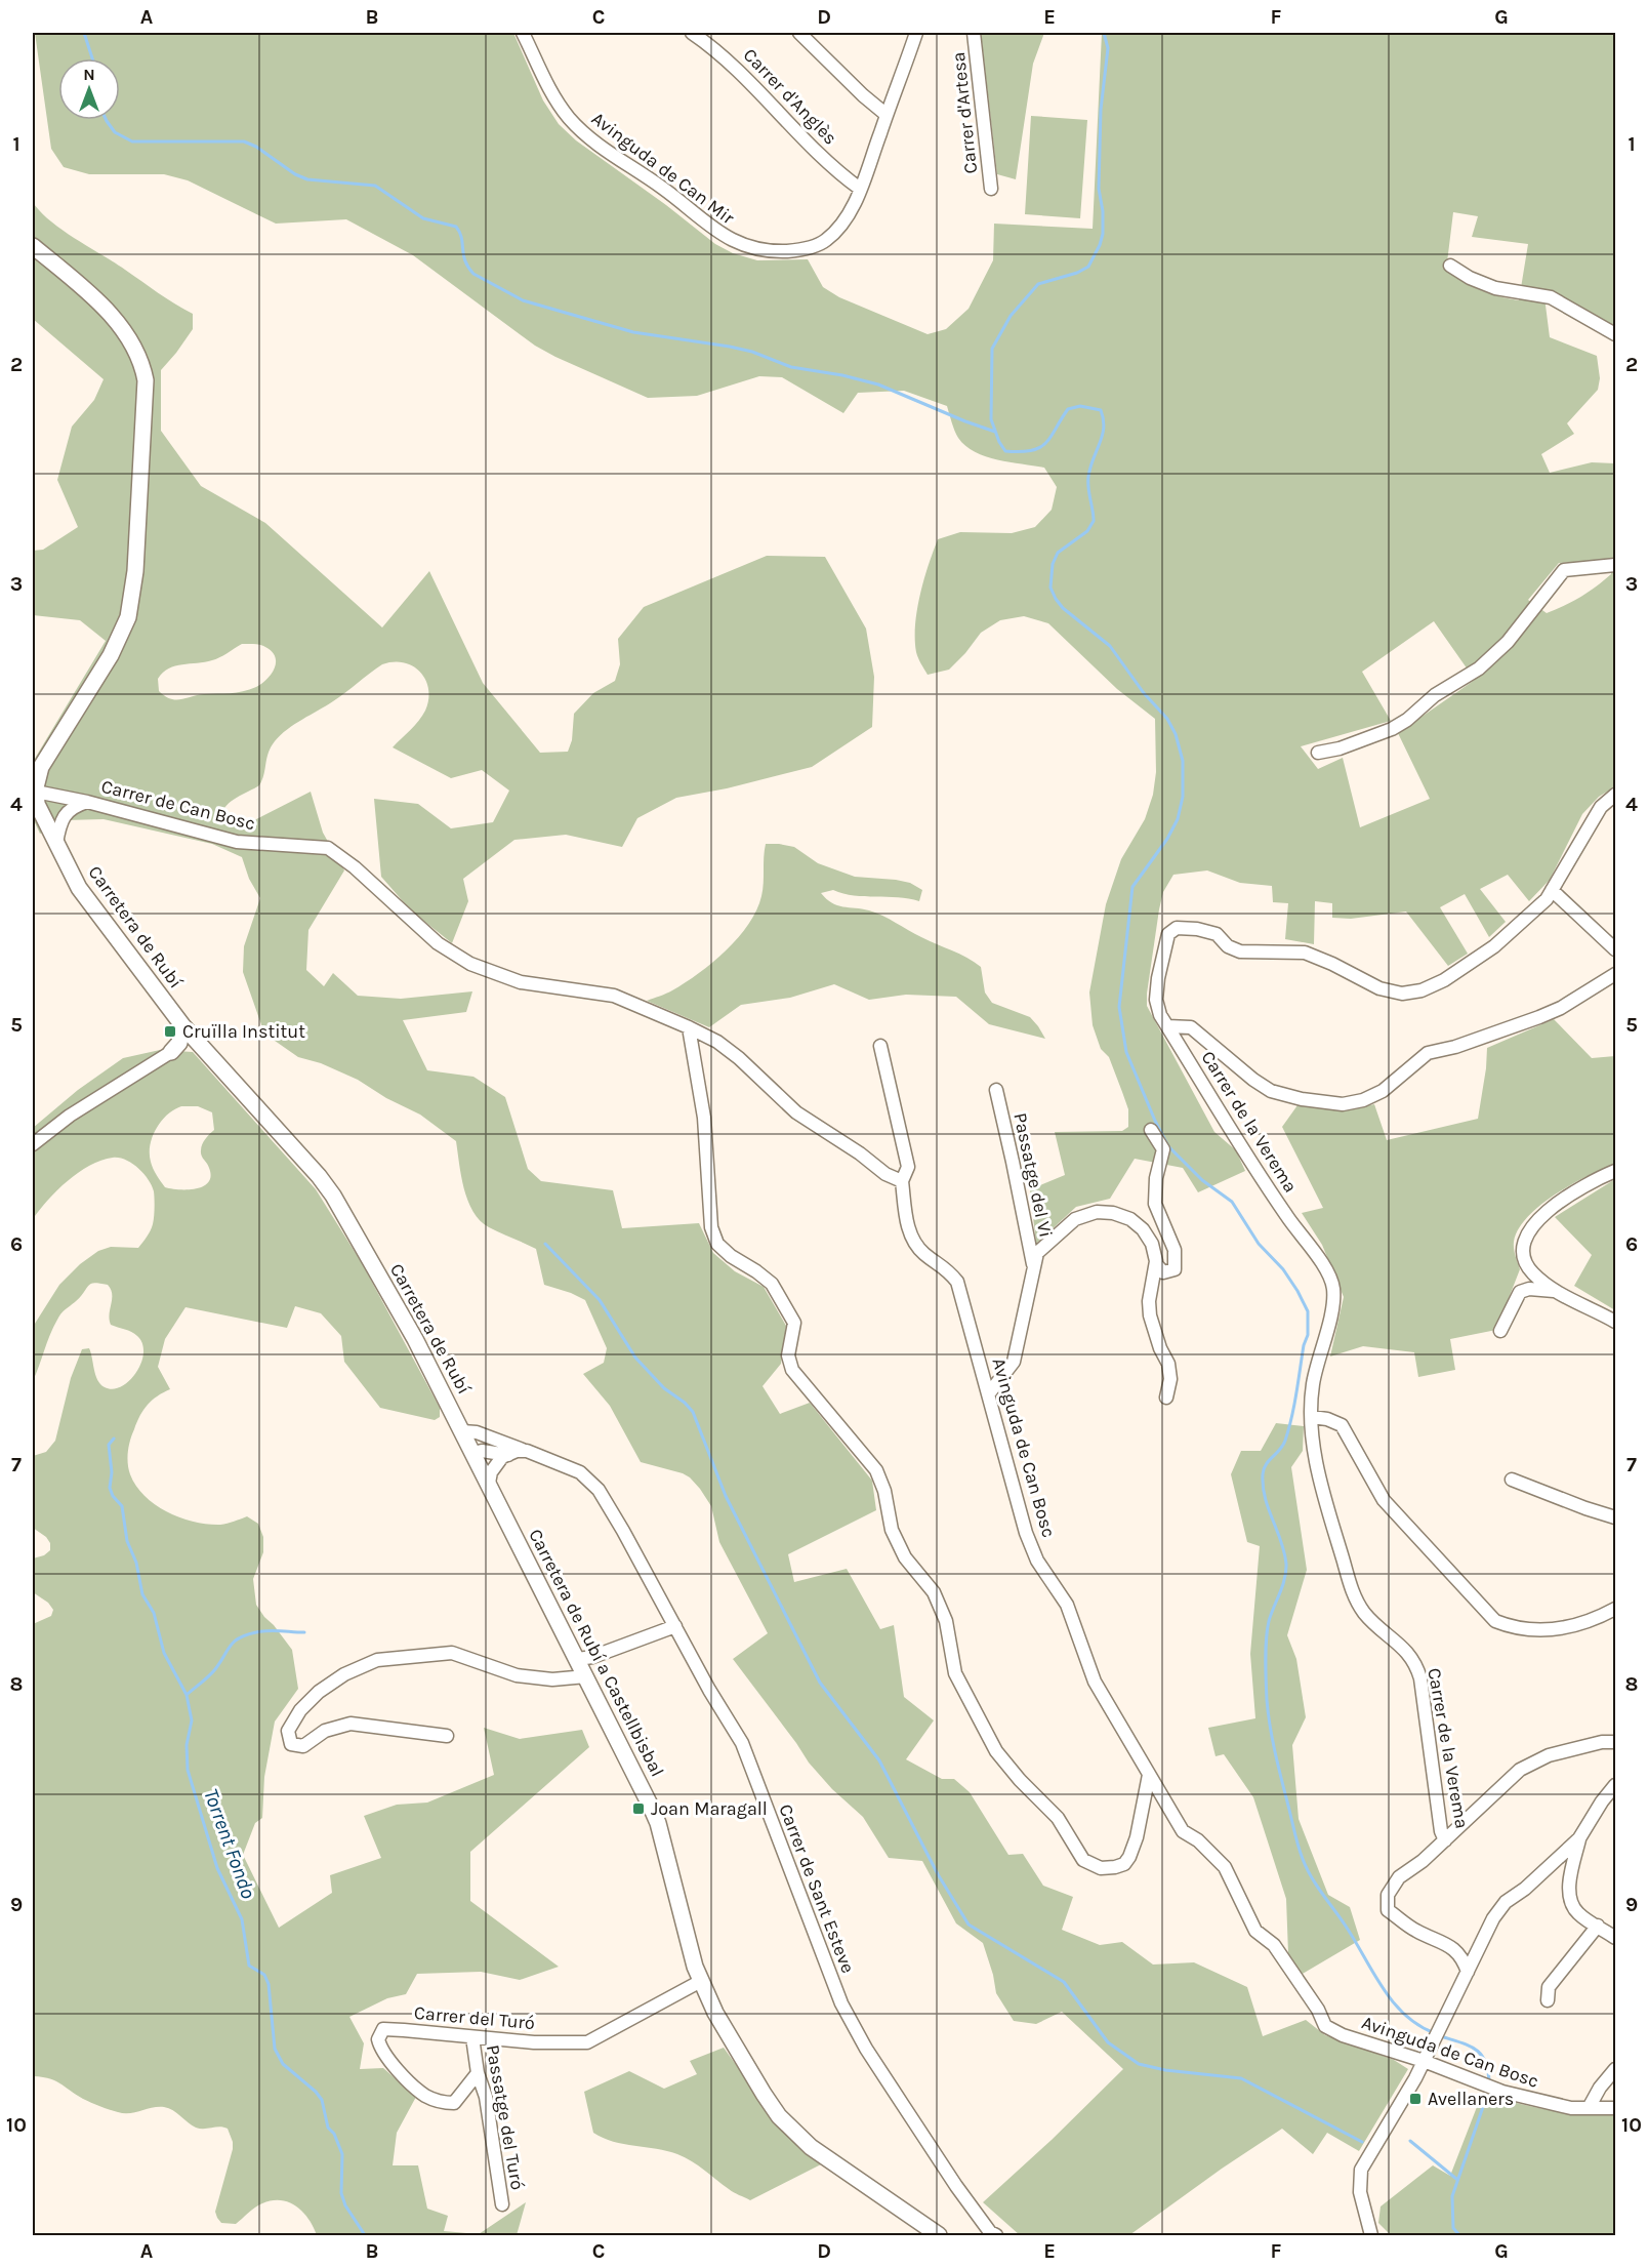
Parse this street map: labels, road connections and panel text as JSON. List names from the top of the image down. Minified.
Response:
{"streets":{"street":["Carrer d'Anglès","Carrer d'Artesa","Avinguda de Can Mir","Carrer de Can Bosc","Carretera de Rubí","Carrer de la Verema","Passatge del Vi","Avinguda de Can Bosc","Carretera de Rubí a Castellbisbal","Carrer de Sant Esteve","Carrer del Turó","Passatge del Turó"]},"crossings":[["Carrer d'Anglès","Avinguda de Can Mir"],["Carrer de Can Bosc","Carretera de Rubí"],["Carretera de Rubí","Carretera de Rubí a Castellbisbal"],["Carretera de Rubí","Carrer de Sant Esteve"],["Carretera de Rubí a Castellbisbal","Carrer de Sant Esteve"],["Carretera de Rubí a Castellbisbal","Carrer del Turó"],["Carrer del Turó","Passatge del Turó"]],"water":["Torrent Fondo"],"places":{"transit":["Cruïlla Institut","Joan Maragall","Avellaners"]},"north":"top","grid":{"columns":["A","B","C","D","E","F","G"],"rows":["1","2","3","4","5","6","7","8","9","10"]}}
